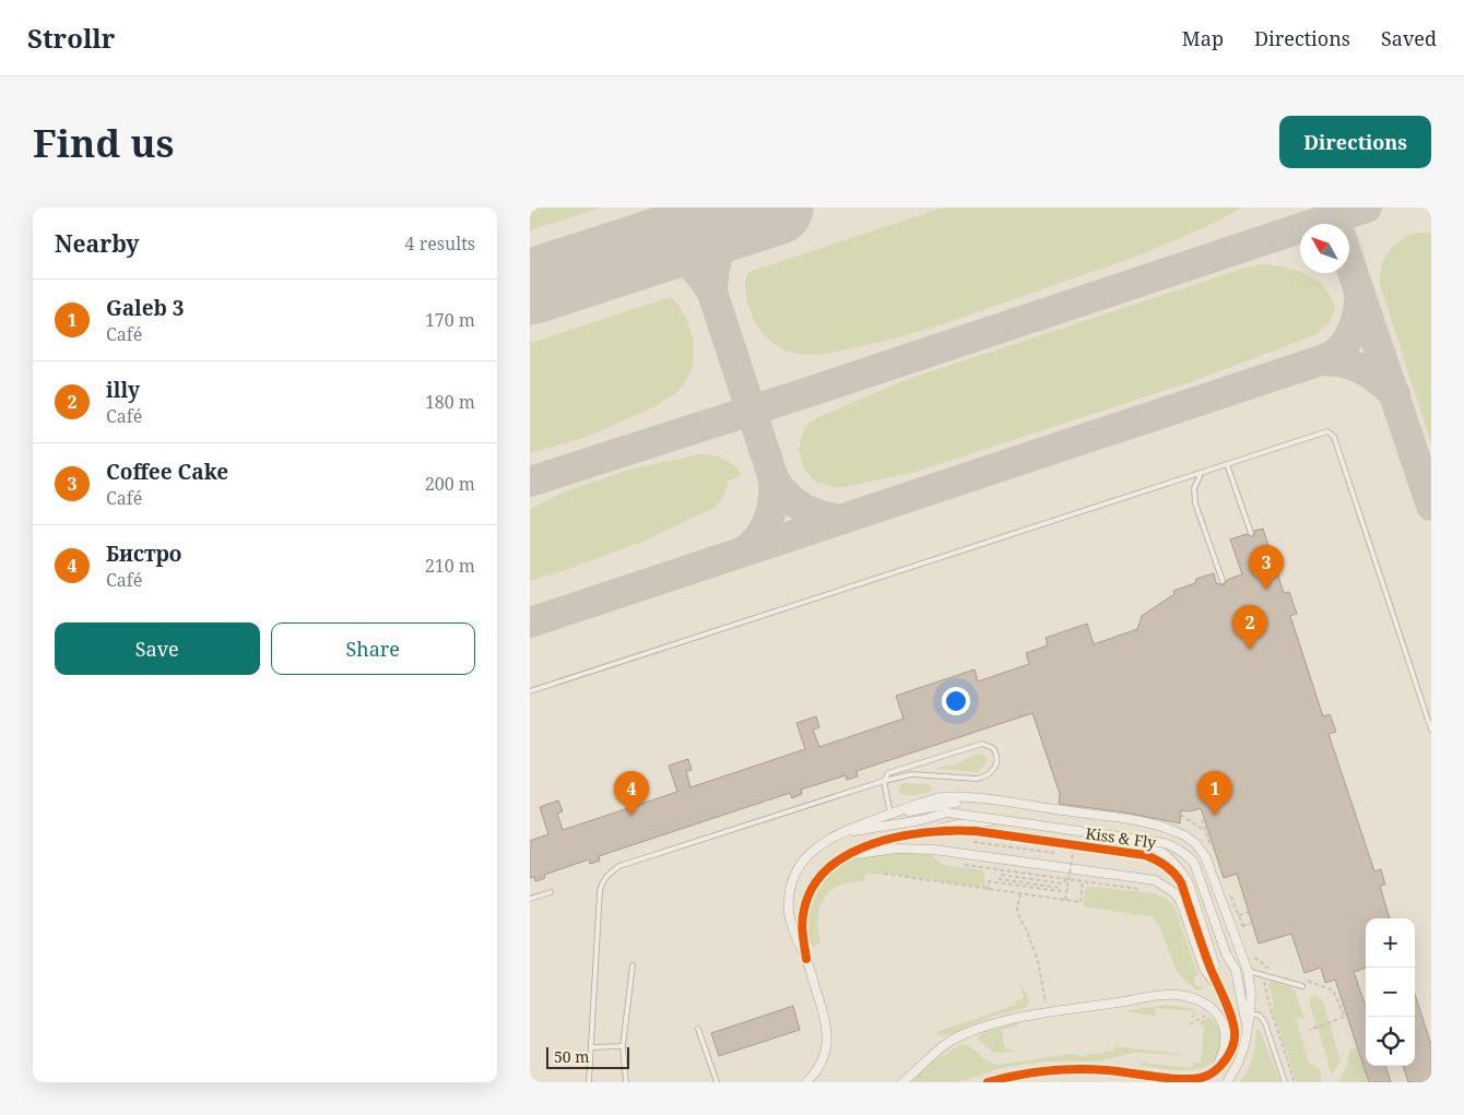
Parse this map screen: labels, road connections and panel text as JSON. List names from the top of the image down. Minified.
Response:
{"streets":{"street":["Kiss & Fly"]},"scale_bar":"50 m","north":"top left","page":{"header":"Strollr","nav":["Map","Directions","Saved"],"buttons":["Directions",["Save","Share"]],"title":"Find us","heading":["Nearby","4 results"],"list":[{"mark":"1","name":"Galeb 3","note":"Café","value":"170 m"},{"mark":"2","name":"illy","note":"Café","value":"180 m"},{"mark":"3","name":"Coffee Cake","note":"Café","value":"200 m"},{"mark":"4","name":"Бистро","note":"Café","value":"210 m"}],"pins":["3","2","1","4"],"map_buttons":["+","−"],"scale":"50 m"}}
